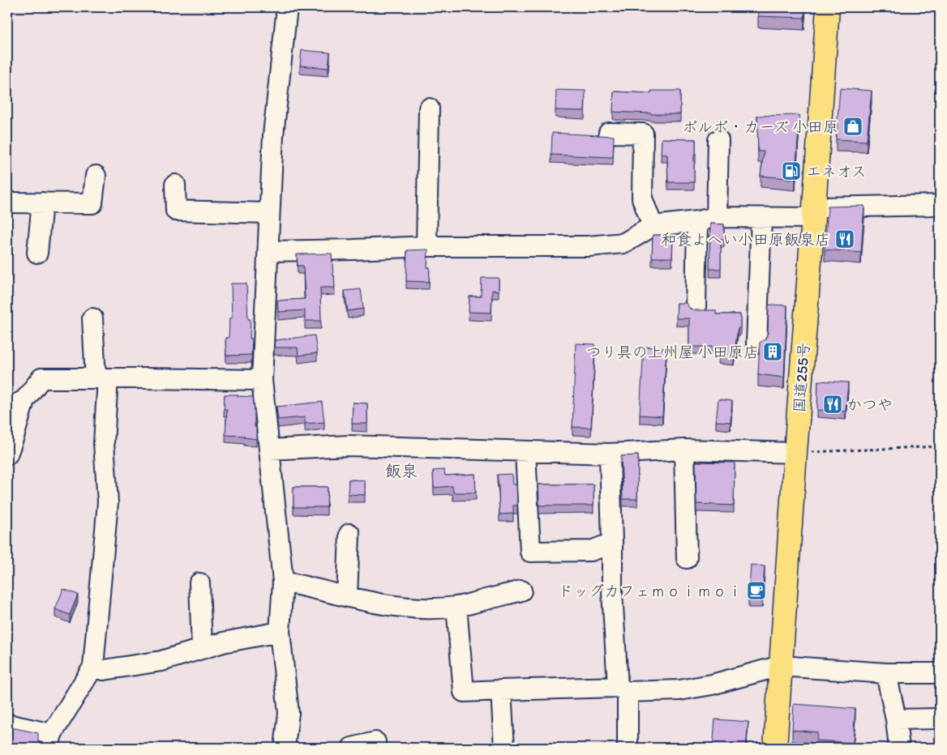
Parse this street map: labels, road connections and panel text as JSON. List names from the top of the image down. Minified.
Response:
{"streets":{"highway":["国道255号"]},"districts":["飯泉"],"places":{"shop":["ボルボ・カーズ 小田原"],"fuel station":["エネオス"],"restaurant":["和食よへい小田原飯泉店","かつや"],"building":["つり具の上州屋 小田原店"],"cafe":["ドッグカフェｍｏｉｍｏｉ"]}}
